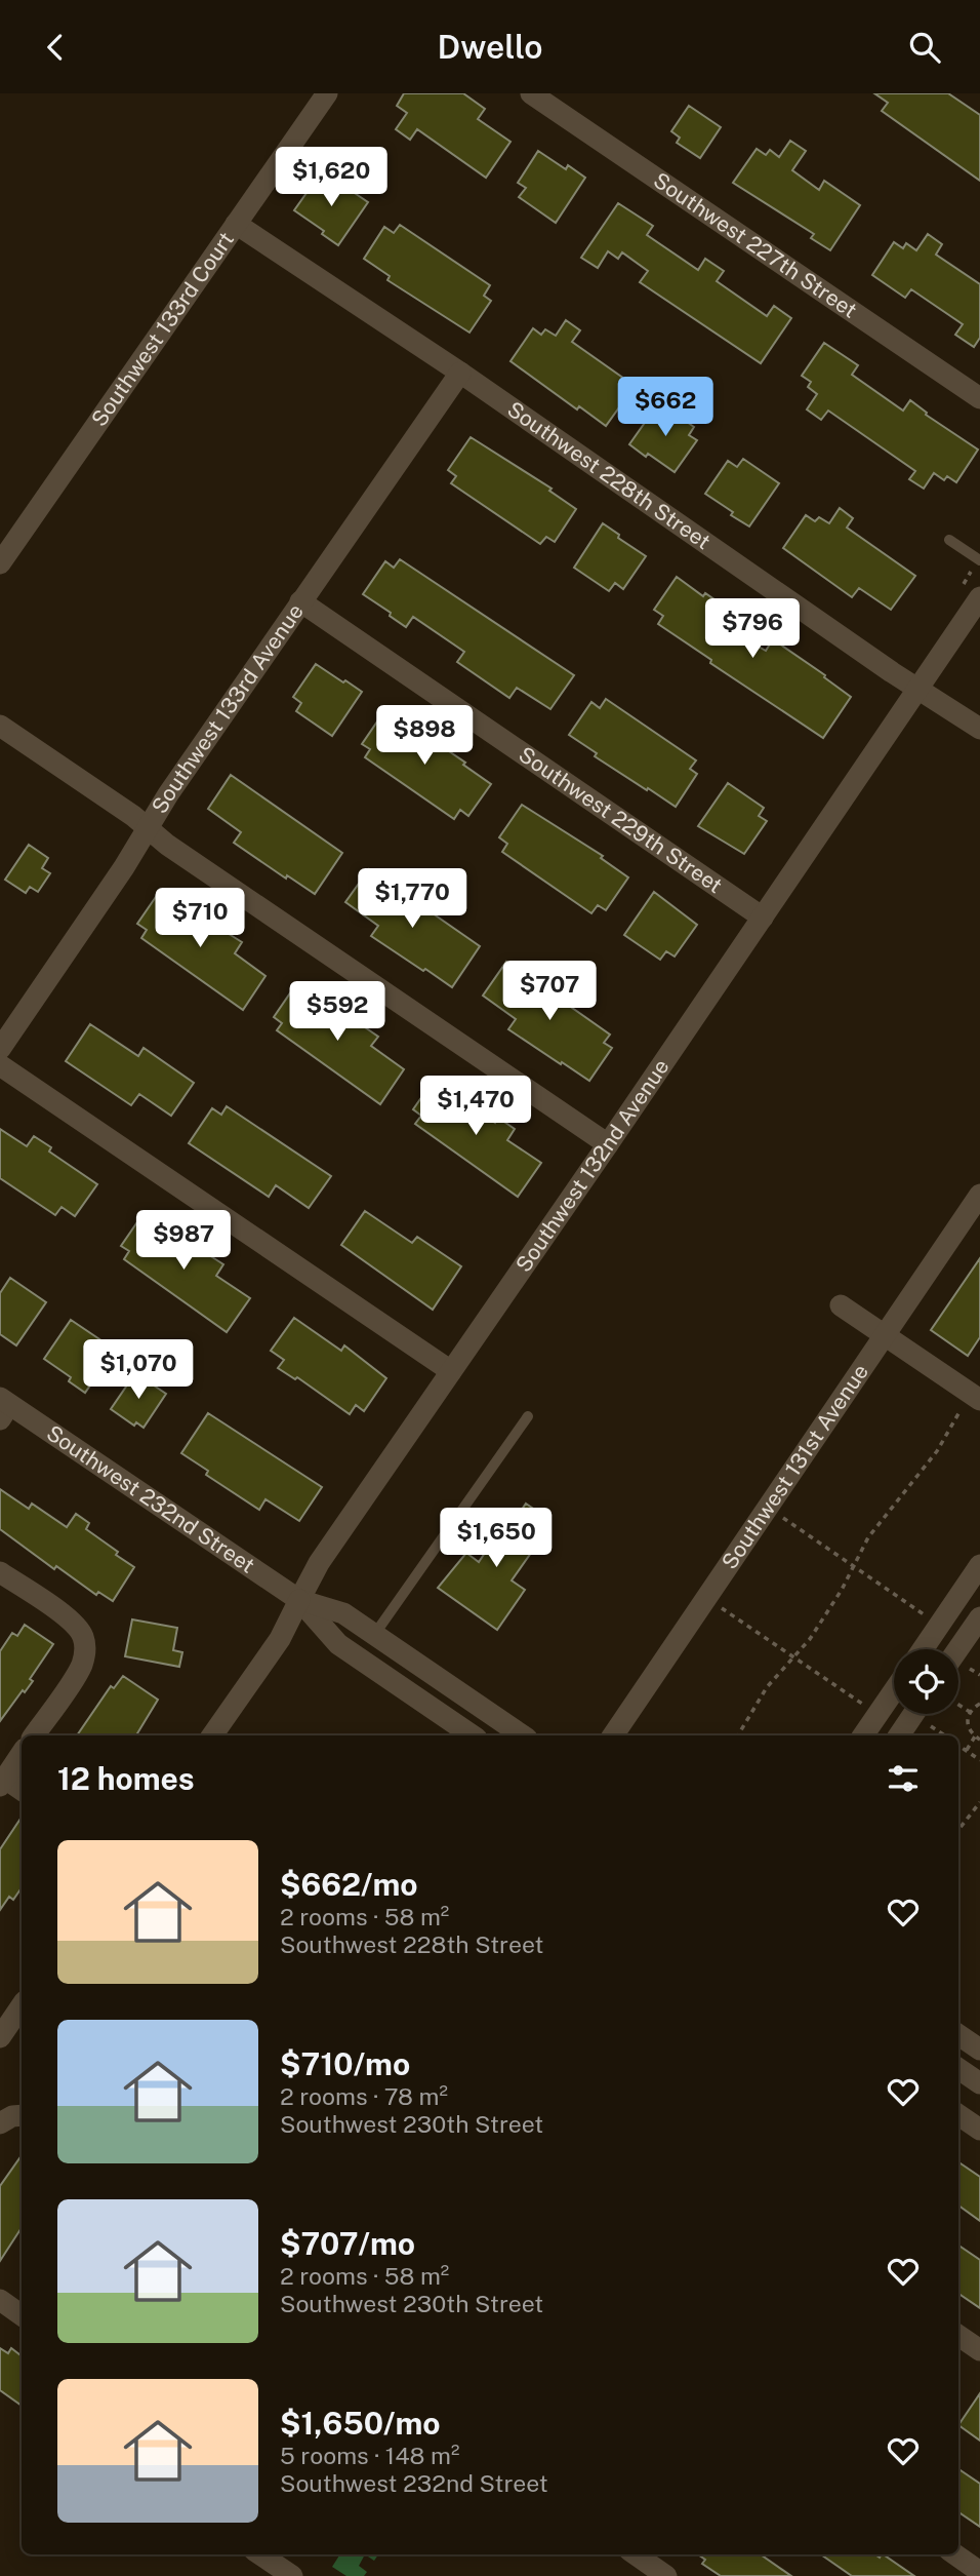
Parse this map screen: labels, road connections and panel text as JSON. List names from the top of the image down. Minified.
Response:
{"streets":{"street":["Southwest 227th Street","Southwest 133rd Court","Southwest 228th Street","Southwest 133rd Avenue","Southwest 229th Street","Southwest 132nd Avenue","Southwest 131st Avenue","Southwest 232nd Street"]},"crossings":[["Southwest 133rd Court","Southwest 228th Street"],["Southwest 228th Street","Southwest 133rd Avenue"],["Southwest 228th Street","Southwest 132nd Avenue"],["Southwest 133rd Avenue","Southwest 229th Street"],["Southwest 229th Street","Southwest 132nd Avenue"],["Southwest 132nd Avenue","Southwest 232nd Street"]],"page":{"header":"Dwello","price":["$1,620","$662","$796","$898","$1,770","$710","$707","$592","$1,470","$987","$1,070","$1,650"],"heading":"12 homes","list":[{"name":"$662/mo","note":"2 rooms · 58 m² · Southwest 228th Street"},{"name":"$710/mo","note":"2 rooms · 78 m² · Southwest 230th Street"},{"name":"$707/mo","note":"2 rooms · 58 m² · Southwest 230th Street"},{"name":"$1,650/mo","note":"5 rooms · 148 m² · Southwest 232nd Street"}]}}
